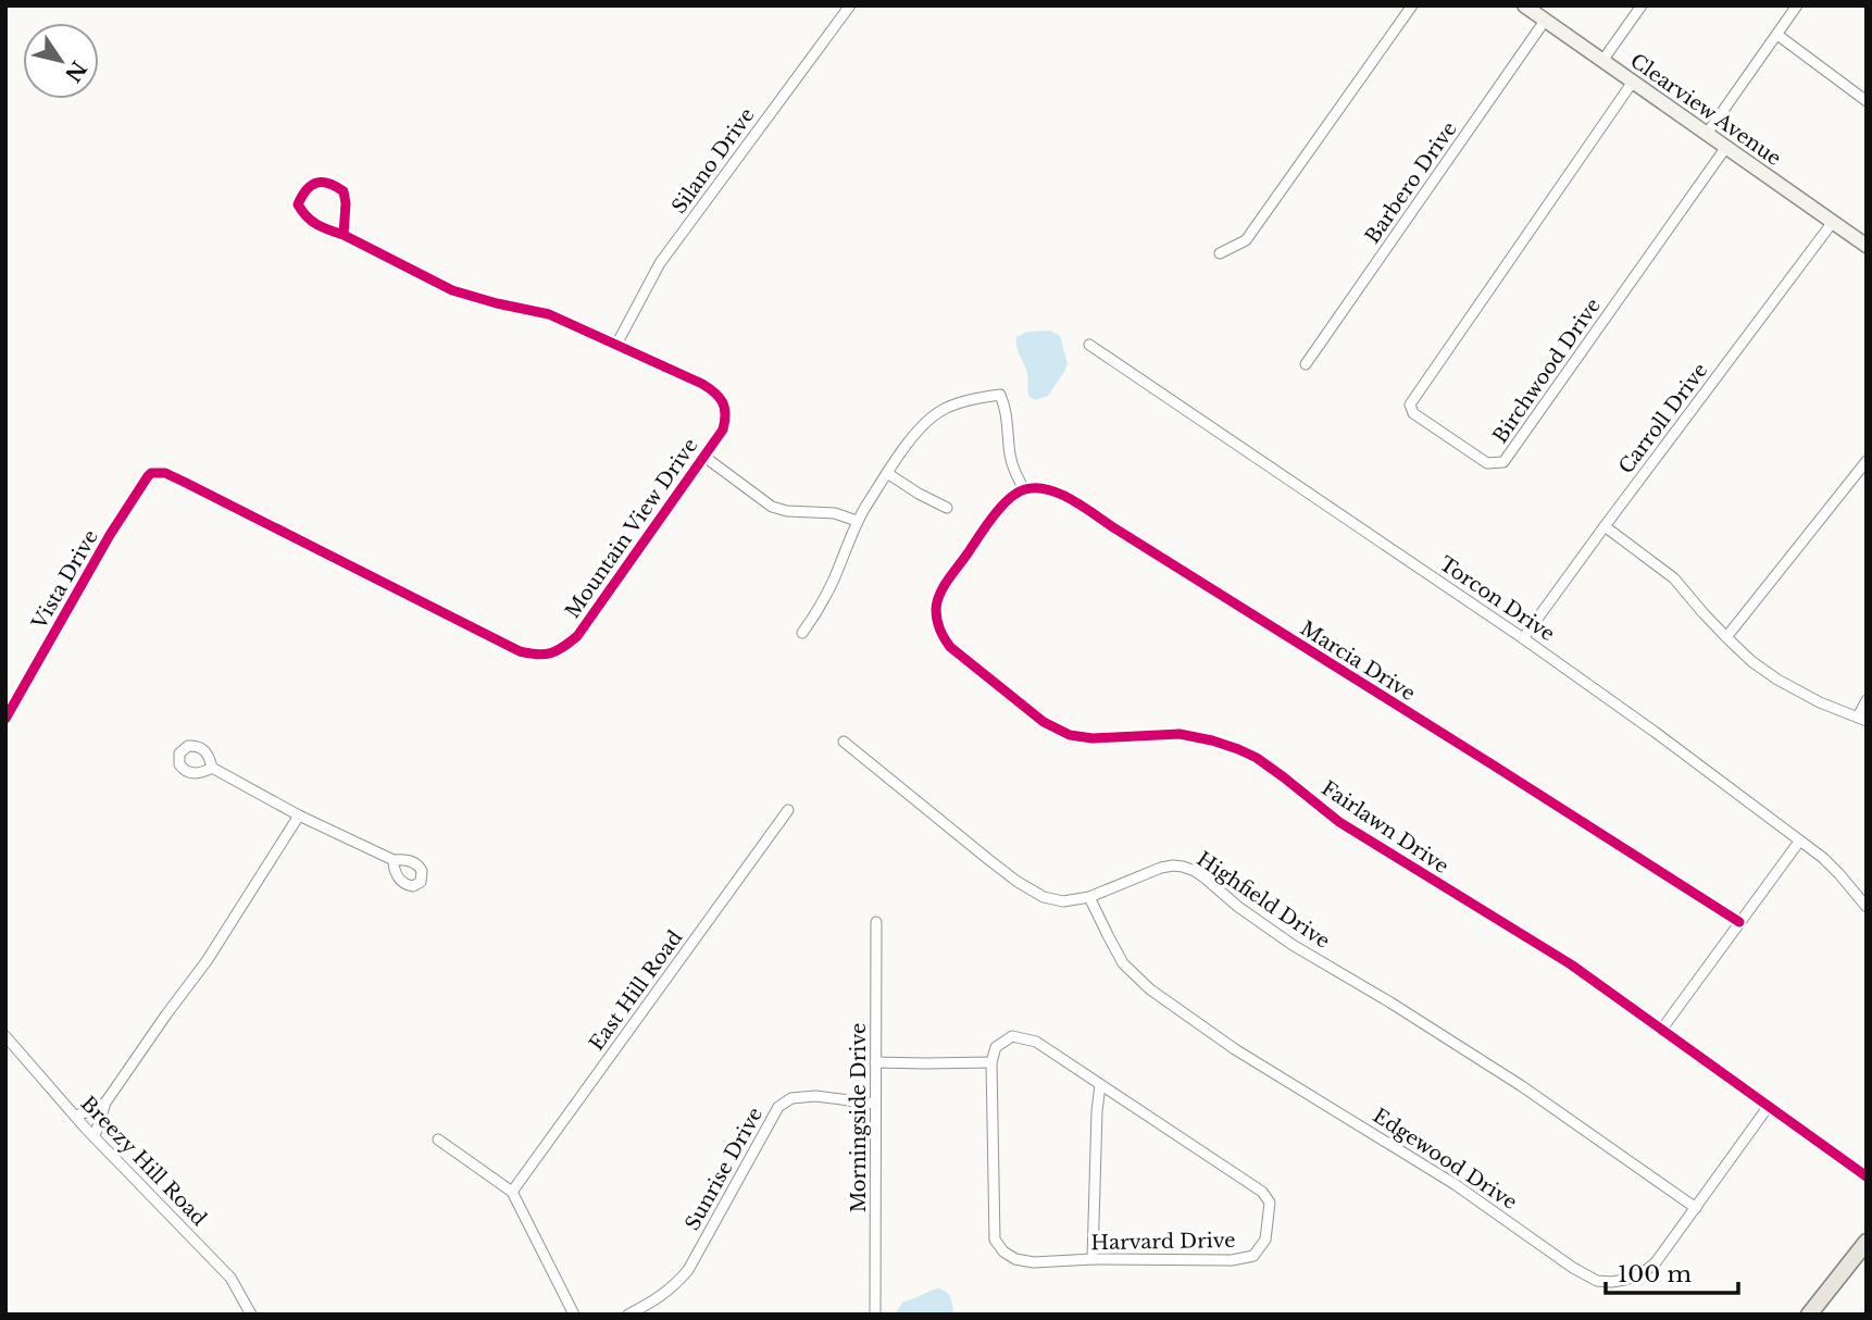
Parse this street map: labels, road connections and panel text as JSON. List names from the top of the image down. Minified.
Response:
{"streets":{"street":["Clearview Avenue","Silano Drive","Barbero Drive","Birchwood Drive","Carroll Drive","Mountain View Drive","Vista Drive","Torcon Drive","Marcia Drive","Fairlawn Drive","Highfield Drive","East Hill Road","Morningside Drive","Edgewood Drive","Breezy Hill Road","Sunrise Drive","Harvard Drive"]},"crossings":[["Clearview Avenue","Barbero Drive"],["Clearview Avenue","Birchwood Drive"],["Clearview Avenue","Carroll Drive"],["Silano Drive","Mountain View Drive"],["Carroll Drive","Torcon Drive"],["Mountain View Drive","Vista Drive"],["Marcia Drive","Fairlawn Drive"],["Fairlawn Drive","Edgewood Drive"],["Highfield Drive","Edgewood Drive"],["Morningside Drive","Sunrise Drive"]],"scale_bar":"100 m","north":"bottom right"}
